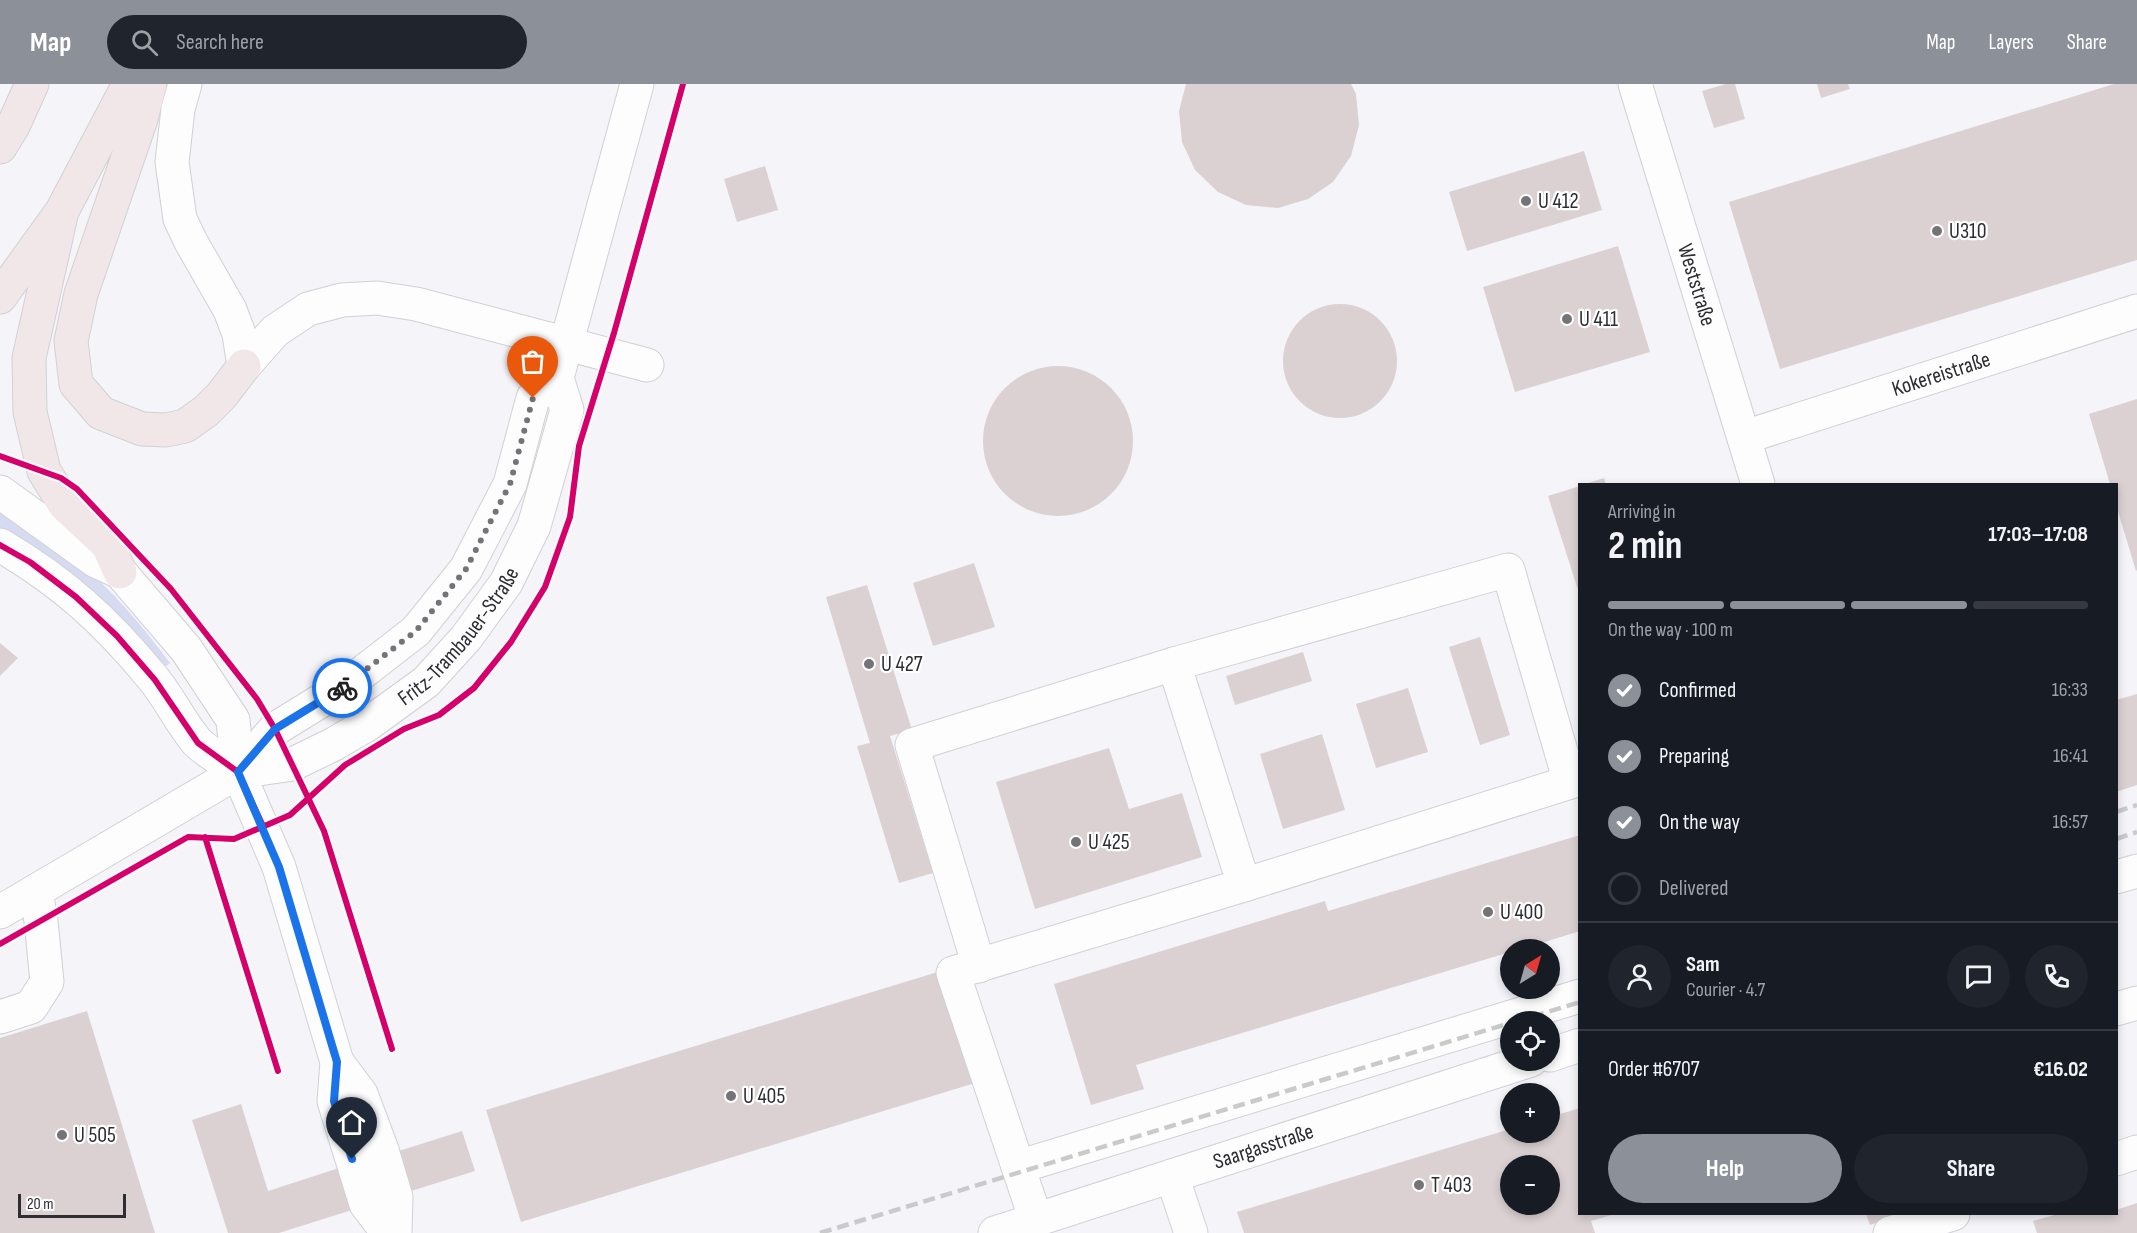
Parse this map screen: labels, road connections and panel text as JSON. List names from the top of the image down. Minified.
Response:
{"streets":{"street":["Weststraße","Kokereistraße","Fritz-Trambauer-Straße","Saargasstraße"]},"crossings":[["Weststraße","Kokereistraße"]],"places":["U 412","U310","U 411","U 427","U 425","U 400","U 405","U 505","T 403"],"scale_bar":"20 m","north":"top right","page":{"header":"Map","search":"Search here","nav":["Map","Layers","Share"],"heading":["2 min","Arriving in","17:03–17:08"],"panel":["Sam","Courier · 4.7","Order #6707","€16.02"],"bar":"On the way · 100 m","list":[["Confirmed","16:33"],["Preparing","16:41"],["On the way","16:57"],"Delivered"],"map_buttons":["+","−"],"buttons":["Help","Share"],"scale":"20 m"}}
